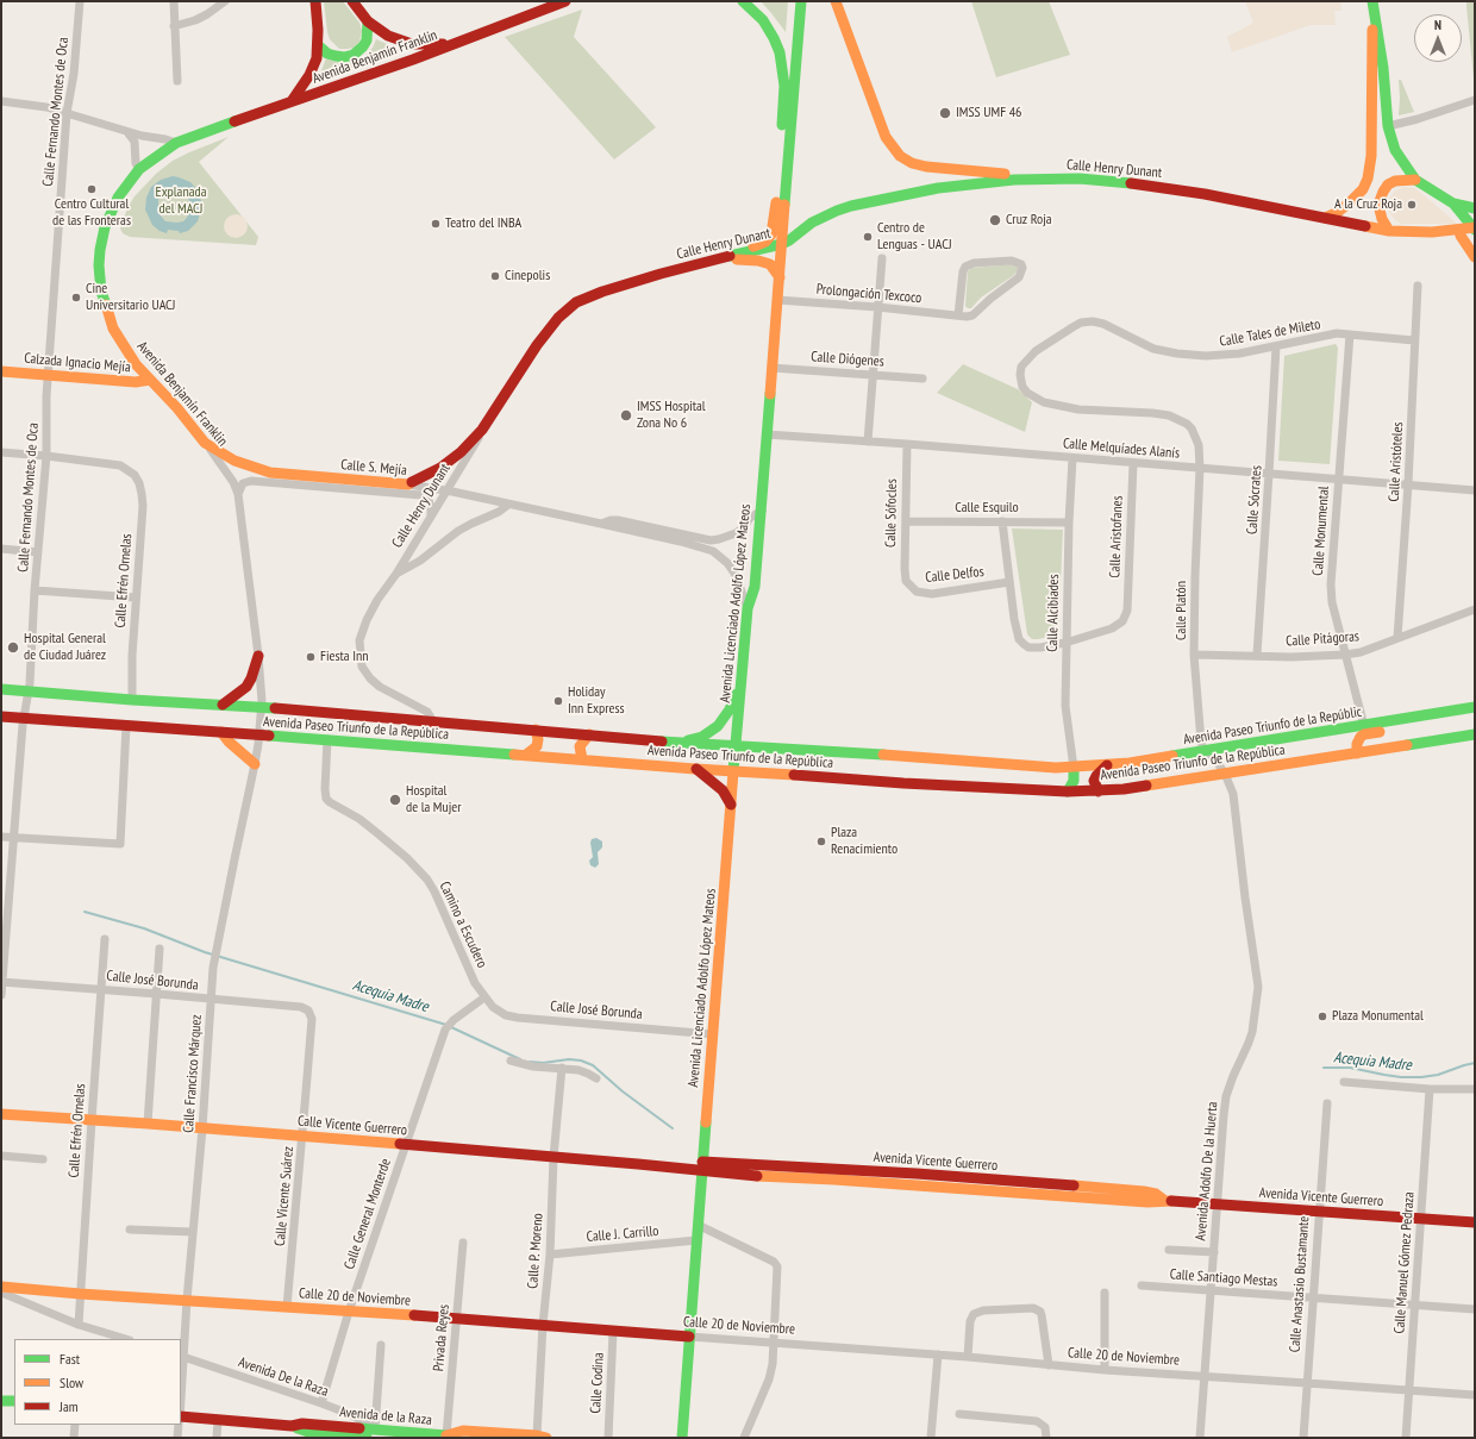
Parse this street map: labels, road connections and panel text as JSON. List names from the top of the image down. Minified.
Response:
{"streets":{"main road":["Avenida Benjamín Franklin","Calle Henry Dunant","Calzada Ignacio Mejía","Calle S. Mejía","Avenida Licenciado Adolfo López Mateos","Avenida Paseo Triunfo de la Repúblic","Avenida Paseo Triunfo de la República","Calle Vicente Guerrero","Avenida Vicente Guerrero","Calle 20 de Noviembre","Avenida de la Raza"],"street":["Calle Fernando Montes de Oca","Prolongación Texcoco","Calle Tales de Mileto","Calle Diógenes","Calle Melquíades Alanís","Calle Aristóteles","Calle Sócrates","Calle Esquilo","Calle Sófocles","Calle Monumental","Calle Aristofanes","Calle Delfos","Calle Efrén Ornelas","Calle Platón","Calle Alcibíades","Calle Pitágoras","Camino a Escudero","Calle José Borunda","Calle Francisco Márquez","Avenida Adolfo De la Huerta","Calle Vicente Suárez","Calle General Monterde","Calle J. Carrillo","Calle P. Moreno","Calle Manuel Gómez Pedraza","Calle Santiago Mestas","Calle Anastasio Bustamante","Privada Reyes","Avenida De la Raza","Calle Codina"]},"crossings":[["Avenida Benjamín Franklin","Calzada Ignacio Mejía"],["Avenida Benjamín Franklin","Calle S. Mejía"],["Avenida Benjamín Franklin","Avenida Paseo Triunfo de la República"],["Avenida Benjamín Franklin","Calle Francisco Márquez"],["Calle Fernando Montes de Oca","Calzada Ignacio Mejía"],["Calle Fernando Montes de Oca","Calle Efrén Ornelas"],["Calle Fernando Montes de Oca","Avenida Paseo Triunfo de la República"],["Calle Fernando Montes de Oca","Calle José Borunda"],["Calle Henry Dunant","Calle S. Mejía"],["Calle Henry Dunant","Avenida Licenciado Adolfo López Mateos"],["Calle Henry Dunant","Avenida Paseo Triunfo de la República"],["Prolongación Texcoco","Avenida Licenciado Adolfo López Mateos"],["Calle Tales de Mileto","Calle Melquíades Alanís"],["Calle Tales de Mileto","Calle Aristóteles"],["Calle Tales de Mileto","Calle Sócrates"],["Calle Tales de Mileto","Calle Monumental"],["Calle Tales de Mileto","Calle Platón"],["Calle Diógenes","Avenida Licenciado Adolfo López Mateos"],["Calle Melquíades Alanís","Calle Aristóteles"],["Calle Melquíades Alanís","Calle Sócrates"],["Calle Melquíades Alanís","Calle Sófocles"],["Calle Melquíades Alanís","Calle Monumental"],["Calle Melquíades Alanís","Calle Aristofanes"],["Calle Melquíades Alanís","Avenida Licenciado Adolfo López Mateos"],["Calle Melquíades Alanís","Calle Platón"],["Calle Melquíades Alanís","Calle Alcibíades"],["Calle Aristóteles","Calle Pitágoras"],["Calle S. Mejía","Avenida Licenciado Adolfo López Mateos"],["Calle Sócrates","Calle Pitágoras"],["Calle Esquilo","Calle Sófocles"],["Calle Esquilo","Calle Alcibíades"],["Calle Sófocles","Calle Delfos"],["Calle Monumental","Calle Pitágoras"],["Calle Monumental","Avenida Paseo Triunfo de la Repúblic"],["Calle Aristofanes","Calle Alcibíades"],["Calle Efrén Ornelas","Avenida Paseo Triunfo de la República"],["Calle Efrén Ornelas","Calle José Borunda"],["Calle Efrén Ornelas","Calle Vicente Guerrero"],["Calle Efrén Ornelas","Calle 20 de Noviembre"],["Avenida Licenciado Adolfo López Mateos","Avenida Paseo Triunfo de la República"],["Avenida Licenciado Adolfo López Mateos","Calle José Borunda"],["Avenida Licenciado Adolfo López Mateos","Calle Vicente Guerrero"],["Avenida Licenciado Adolfo López Mateos","Avenida Vicente Guerrero"],["Avenida Licenciado Adolfo López Mateos","Calle J. Carrillo"],["Avenida Licenciado Adolfo López Mateos","Calle 20 de Noviembre"],["Calle Platón","Calle Pitágoras"],["Calle Platón","Avenida Paseo Triunfo de la Repúblic"],["Calle Platón","Avenida Adolfo De la Huerta"],["Calle Alcibíades","Avenida Paseo Triunfo de la Repúblic"],["Calle Alcibíades","Avenida Paseo Triunfo de la República"],["Avenida Paseo Triunfo de la Repúblic","Avenida Paseo Triunfo de la República"],["Avenida Paseo Triunfo de la Repúblic","Avenida Adolfo De la Huerta"],["Avenida Paseo Triunfo de la República","Camino a Escudero"],["Avenida Paseo Triunfo de la República","Calle Francisco Márquez"],["Avenida Paseo Triunfo de la República","Avenida Adolfo De la Huerta"],["Camino a Escudero","Calle José Borunda"],["Camino a Escudero","Calle General Monterde"],["Calle José Borunda","Calle Francisco Márquez"],["Calle José Borunda","Calle Vicente Suárez"],["Calle José Borunda","Calle General Monterde"],["Calle Francisco Márquez","Calle Vicente Guerrero"],["Calle Francisco Márquez","Calle 20 de Noviembre"],["Calle Francisco Márquez","Avenida De la Raza"],["Calle Vicente Guerrero","Avenida Vicente Guerrero"],["Calle Vicente Guerrero","Calle Vicente Suárez"],["Calle Vicente Guerrero","Calle General Monterde"],["Calle Vicente Guerrero","Calle P. Moreno"],["Avenida Vicente Guerrero","Avenida Adolfo De la Huerta"],["Avenida Vicente Guerrero","Calle Manuel Gómez Pedraza"],["Avenida Vicente Guerrero","Calle Anastasio Bustamante"],["Avenida Adolfo De la Huerta","Calle Santiago Mestas"],["Avenida Adolfo De la Huerta","Calle 20 de Noviembre"],["Calle Vicente Suárez","Calle 20 de Noviembre"],["Calle General Monterde","Calle 20 de Noviembre"],["Calle General Monterde","Avenida De la Raza"],["Calle J. Carrillo","Calle P. Moreno"],["Calle P. Moreno","Calle 20 de Noviembre"],["Calle P. Moreno","Avenida de la Raza"],["Calle Manuel Gómez Pedraza","Calle Santiago Mestas"],["Calle Manuel Gómez Pedraza","Calle 20 de Noviembre"],["Calle Santiago Mestas","Calle Anastasio Bustamante"],["Calle Anastasio Bustamante","Calle 20 de Noviembre"],["Calle 20 de Noviembre","Privada Reyes"],["Calle 20 de Noviembre","Calle Codina"],["Privada Reyes","Avenida de la Raza"],["Avenida De la Raza","Avenida de la Raza"]],"water":["Acequia Madre"],"parks":["Explanada del MACJ"],"places":["IMSS UMF 46","Centro Cultural de las Fronteras","A la Cruz Roja","Cruz Roja","Teatro del INBA","Centro de Lenguas - UACJ","Cinepolis","Cine Universitario UACJ","IMSS Hospital Zona No 6","Hospital General de Ciudad Juárez","Fiesta Inn","Holiday Inn Express","Hospital de la Mujer","Plaza Renacimiento","Plaza Monumental"],"legend":["Fast","Slow","Jam"],"north":"top"}
